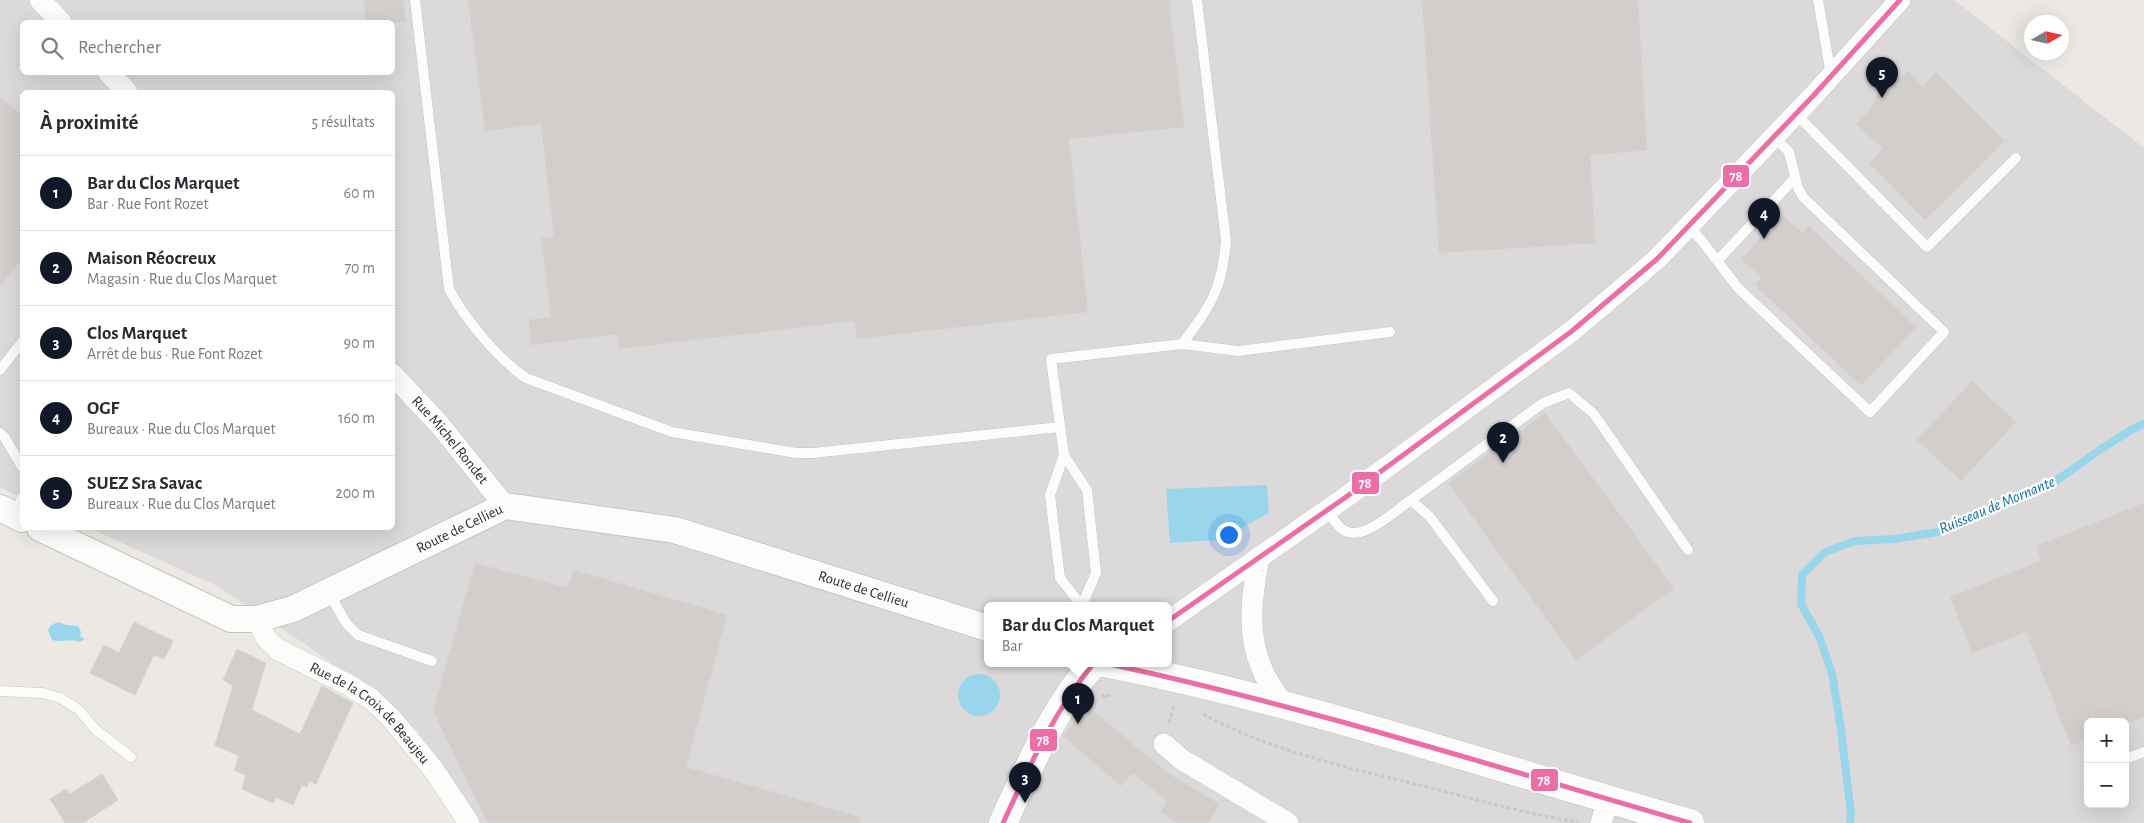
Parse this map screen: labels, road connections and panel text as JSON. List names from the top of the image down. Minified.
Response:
{"streets":{"street":["Rue Michel Rondet","Route de Cellieu","Rue de la Croix de Beaujeu"]},"crossings":[["Rue Michel Rondet","Route de Cellieu"],["Route de Cellieu","Rue de la Croix de Beaujeu"]],"water":["Ruisseau de Mornante"],"lines":["transit line 78"],"north":"right","page":{"search":"Rechercher","pins":["5","4","2","1","3"],"heading":["À proximité","5 résultats"],"list":[{"mark":"1","name":"Bar du Clos Marquet","note":"Bar · Rue Font Rozet","value":"60 m"},{"mark":"2","name":"Maison Réocreux","note":"Magasin · Rue du Clos Marquet","value":"70 m"},{"mark":"3","name":"Clos Marquet","note":"Arrêt de bus · Rue Font Rozet","value":"90 m"},{"mark":"4","name":"OGF","note":"Bureaux · Rue du Clos Marquet","value":"160 m"},{"mark":"5","name":"SUEZ Sra Savac","note":"Bureaux · Rue du Clos Marquet","value":"200 m"}],"popup":["Bar du Clos Marquet","Bar"],"map_buttons":["+","−"]}}
